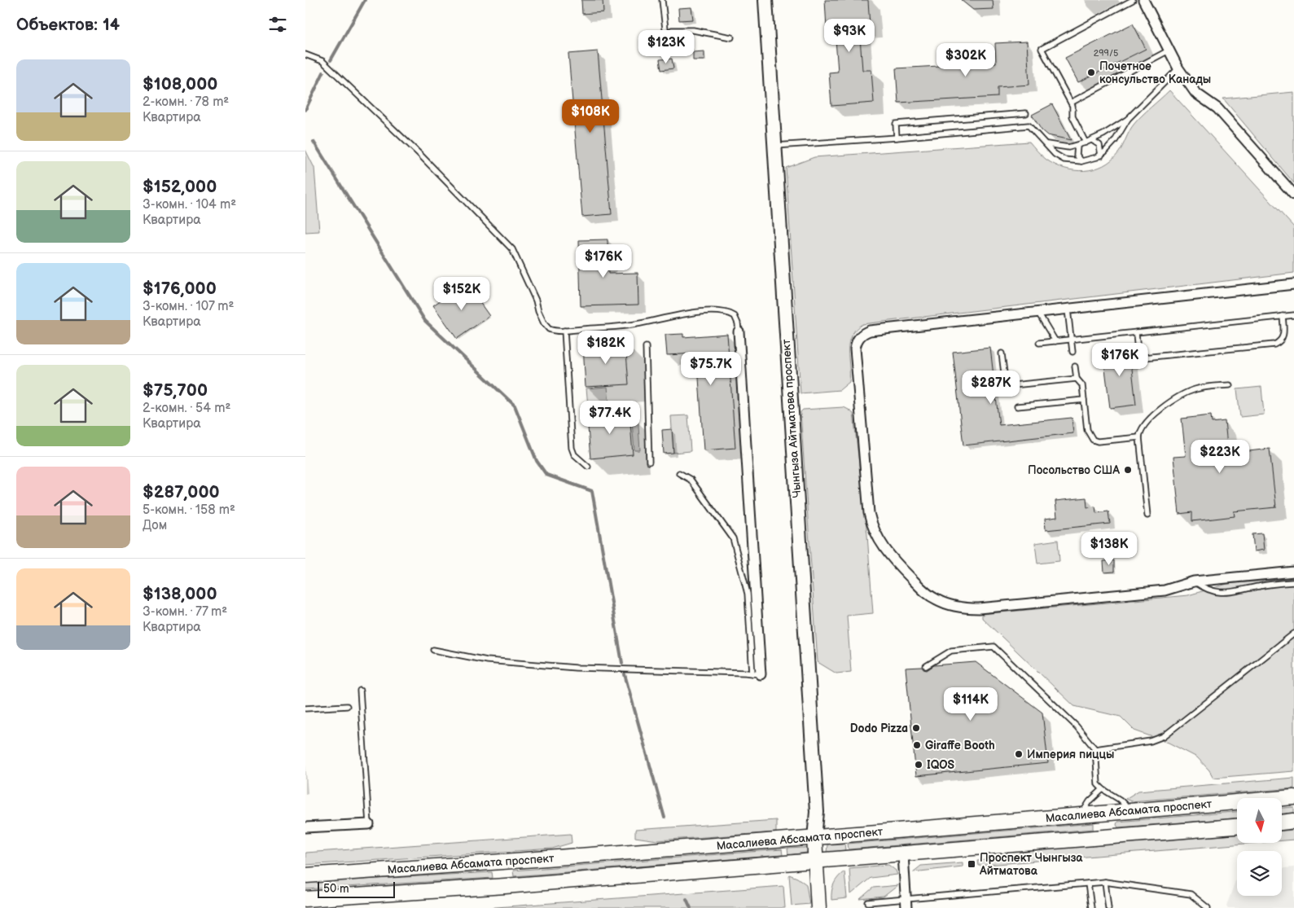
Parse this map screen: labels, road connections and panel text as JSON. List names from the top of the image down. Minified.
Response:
{"streets":{"main road":["Чынгыза Айтматова проспект","Масалиева Абсамата проспект"]},"crossings":[["Чынгыза Айтматова проспект","Масалиева Абсамата проспект"]],"places":{"other":["Почетное консульство Канады","Посольство США","Dodo Pizza","Giraffe Booth","Империя пиццы","IQOS"],"transit":["Проспект Чынгыза Айтматова"]},"house_numbers":["299/5"],"scale_bar":"50 m","north":"bottom","page":{"heading":"Объектов: 14","price":["$93K","$123K","$302K","$108K","$176K","$152K","$182K","$176K","$75.7K","$287K","$77.4K","$223K","$138K","$114K"],"list":[{"name":"$108,000","note":"2-комн. · 78 m² · Квартира"},{"name":"$152,000","note":"3-комн. · 104 m² · Квартира"},{"name":"$176,000","note":"3-комн. · 107 m² · Квартира"},{"name":"$75,700","note":"2-комн. · 54 m² · Квартира"},{"name":"$287,000","note":"5-комн. · 158 m² · Дом"},{"name":"$138,000","note":"3-комн. · 77 m² · Квартира"}],"scale":"50 m"}}
